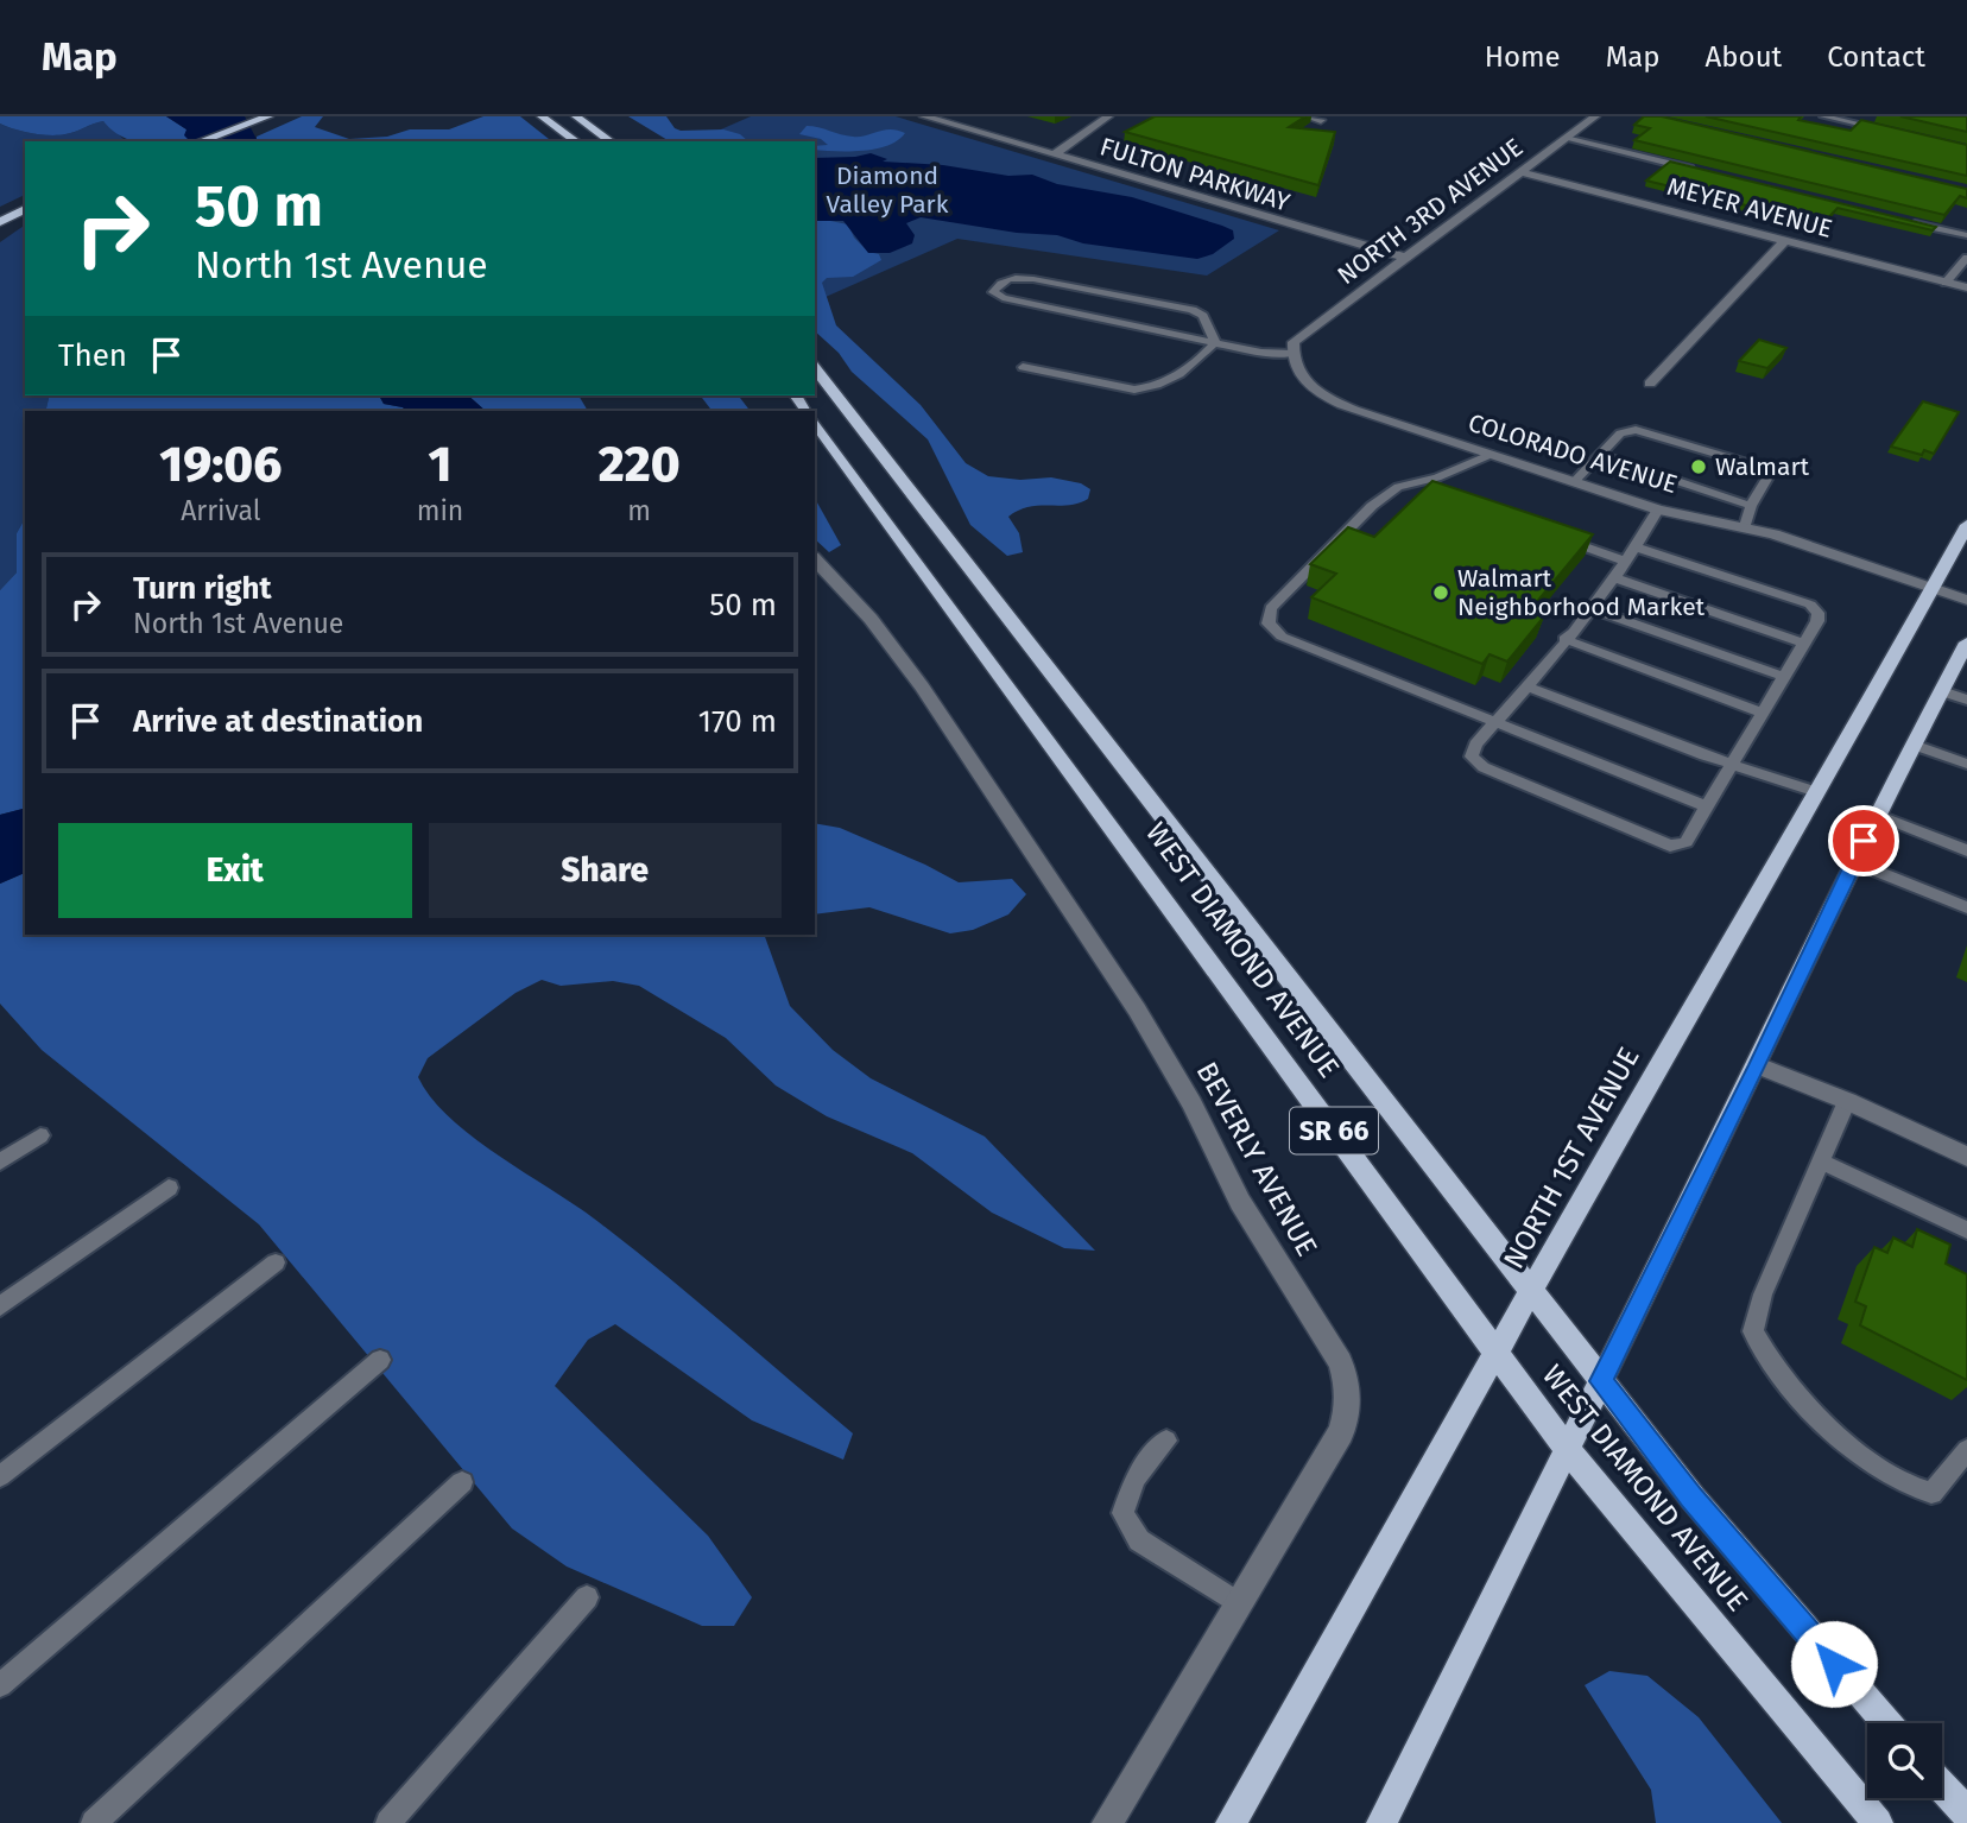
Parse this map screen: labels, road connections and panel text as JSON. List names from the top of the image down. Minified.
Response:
{"streets":{"main road":["WEST DIAMOND AVENUE","SR 66","NORTH 1ST AVENUE"],"street":["FULTON PARKWAY","MEYER AVENUE","NORTH 3RD AVENUE","COLORADO AVENUE","BEVERLY AVENUE"]},"crossings":[["FULTON PARKWAY","NORTH 3RD AVENUE"],["MEYER AVENUE","NORTH 3RD AVENUE"],["NORTH 3RD AVENUE","COLORADO AVENUE"],["COLORADO AVENUE","NORTH 1ST AVENUE"],["WEST DIAMOND AVENUE","NORTH 1ST AVENUE"]],"parks":["Diamond Valley Park"],"places":["Walmart","Walmart Neighborhood Market"],"page":{"header":"Map","nav":["Home","Map","About","Contact"],"turn":["50 m","North 1st Avenue"],"then":"Then","eta":["19:06","Arrival","1","min","220","m"],"list":[{"name":"Turn right","note":"North 1st Avenue","value":"50 m"},{"name":"Arrive at destination","value":"170 m"}],"buttons":["Exit","Share"]}}
